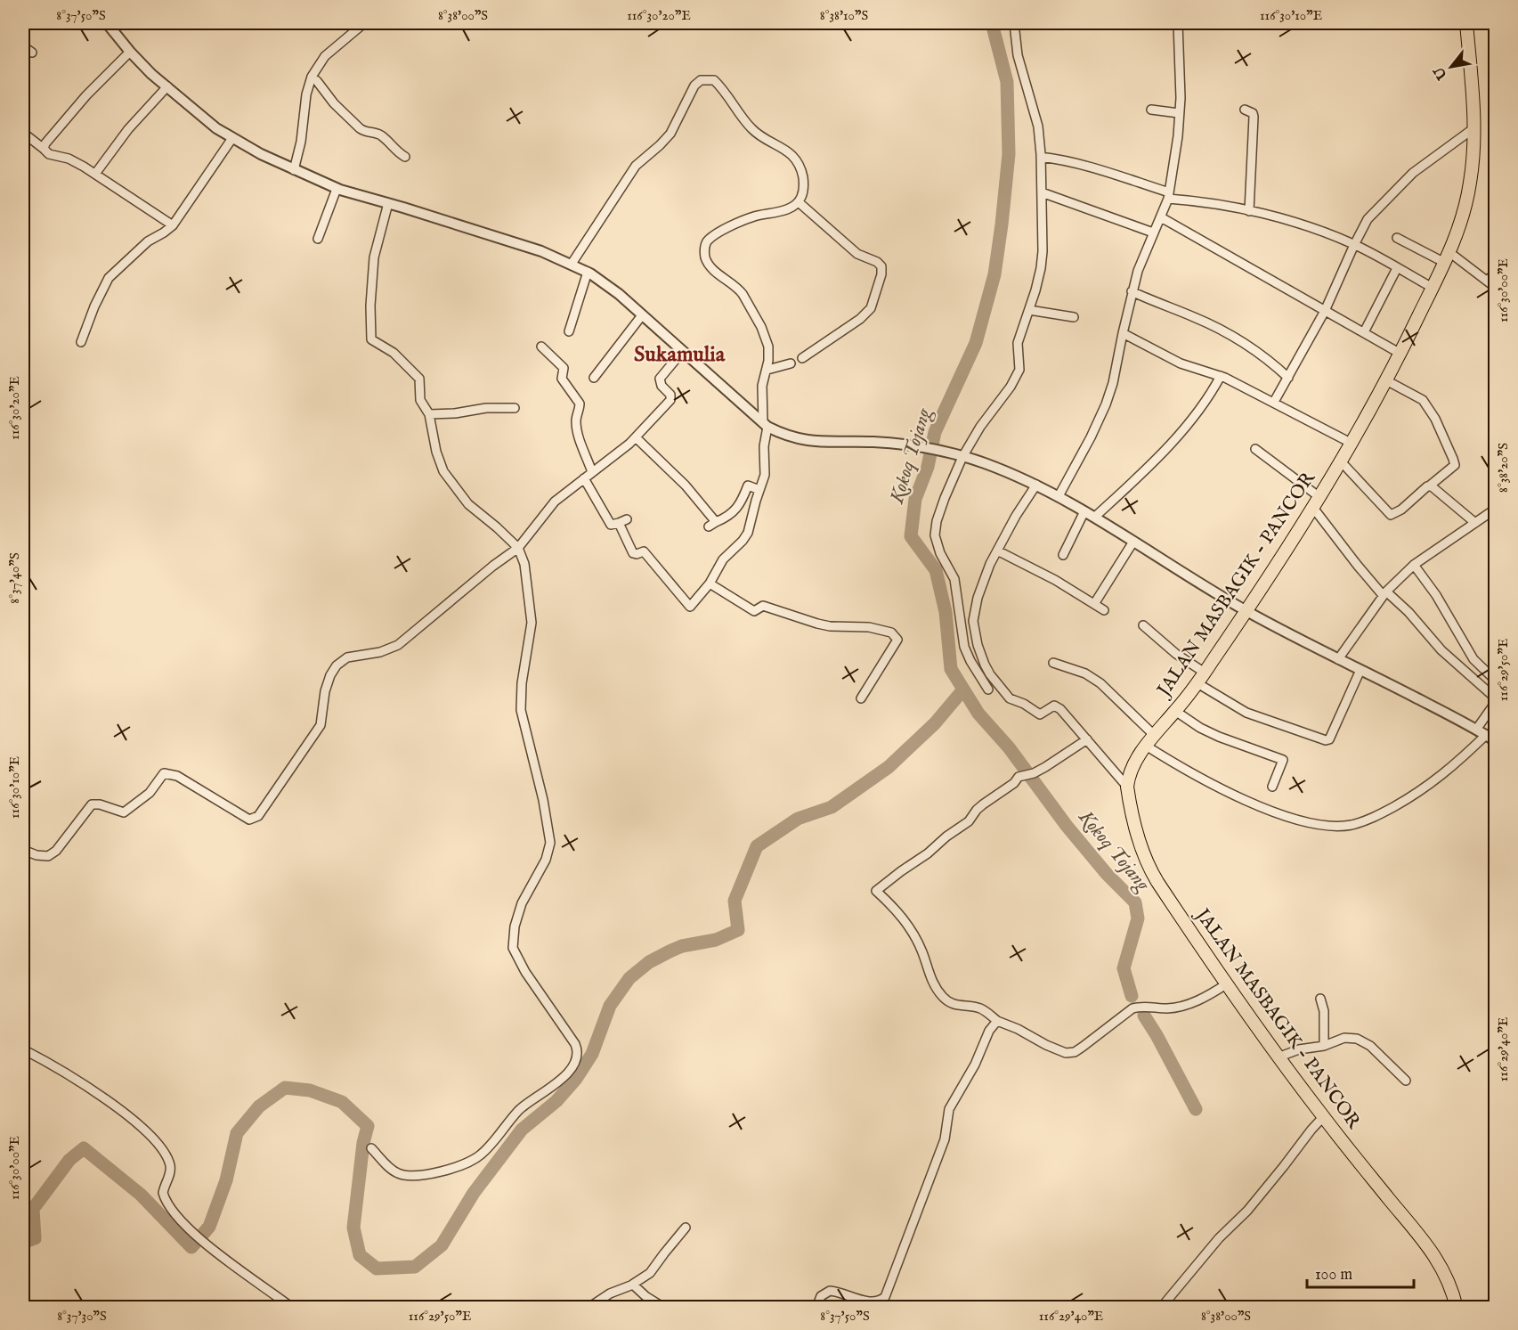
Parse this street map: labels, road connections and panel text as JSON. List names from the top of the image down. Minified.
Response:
{"streets":{"main road":["JALAN MASBAGIK - PANCOR"]},"districts":["Sukamulia"],"water":["Kokoq Tojang"],"scale_bar":"100 m","north":"bottom left","coordinates":["8°37'50\"S","8°38'00\"S","116°30'20\"E","8°38'10\"S","116°30'10\"E","116°30'00\"E","8°38'20\"S","8°37'40\"S","116°29'50\"E","116°29'40\"E","8°37'30\"S"]}
